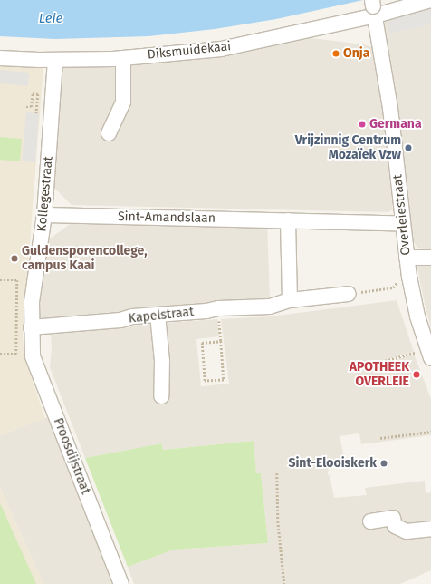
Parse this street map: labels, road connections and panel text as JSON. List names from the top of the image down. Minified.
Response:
{"streets":{"street":["Diksmuidekaai","Kollegestraat","Overleiestraat","Sint-Amandslaan","Kapelstraat","Proosdijstraat"]},"crossings":[["Diksmuidekaai","Kollegestraat"],["Diksmuidekaai","Overleiestraat"],["Kollegestraat","Sint-Amandslaan"],["Kollegestraat","Kapelstraat"],["Kollegestraat","Proosdijstraat"],["Overleiestraat","Sint-Amandslaan"],["Kapelstraat","Proosdijstraat"]],"water":["Leie"],"places":["Onja","Germana","Vrijzinnig Centrum Mozaïek Vzw","Guldensporencollege, campus Kaai","APOTHEEK OVERLEIE","Sint-Elooiskerk"]}
